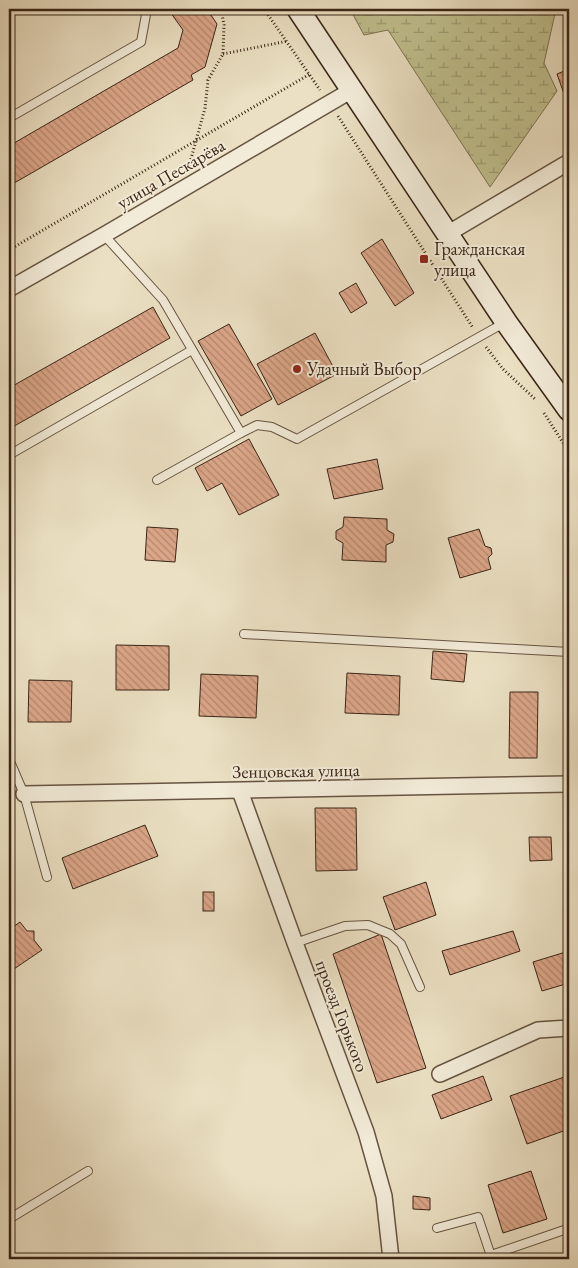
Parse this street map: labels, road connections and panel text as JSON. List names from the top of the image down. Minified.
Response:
{"streets":{"street":["улица Пескарёва","Зенцовская улица","проезд Горького"]},"crossings":[["Зенцовская улица","проезд Горького"]],"places":{"transit":["Гражданская улица"],"other":["Удачный Выбор"]}}
